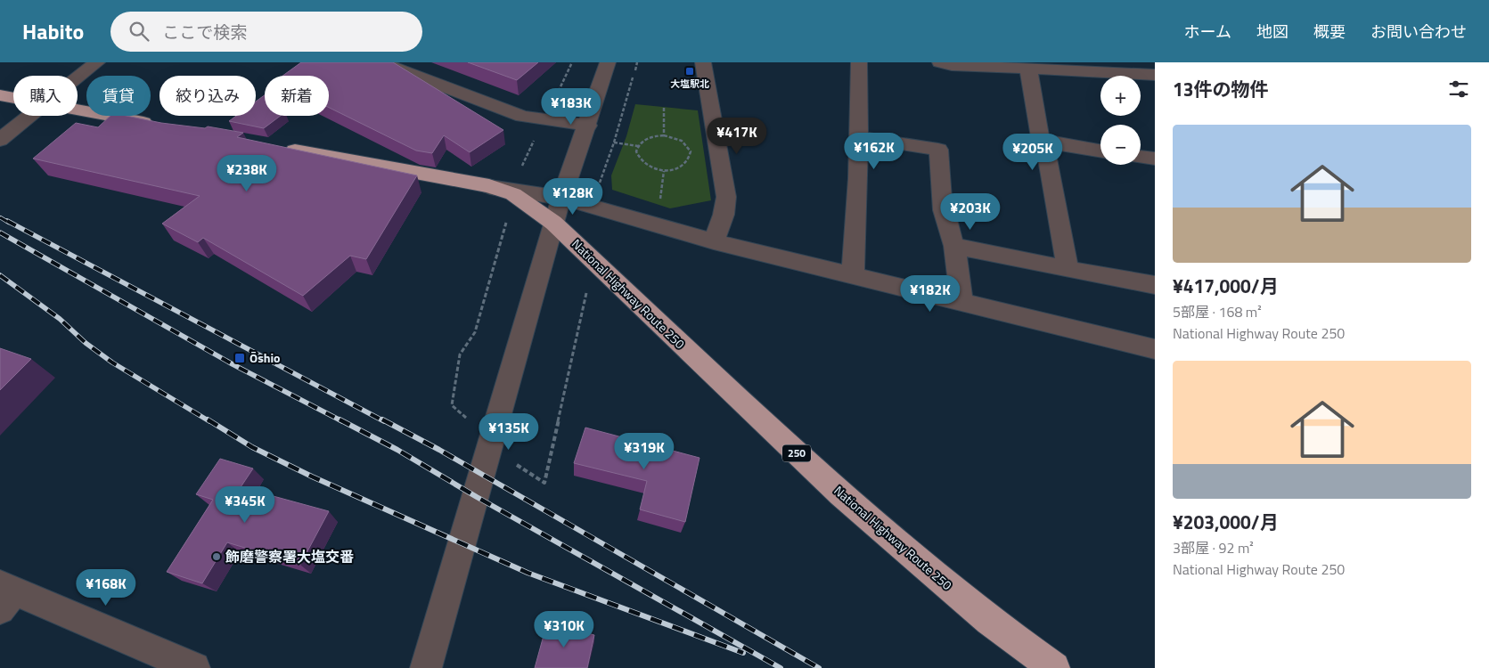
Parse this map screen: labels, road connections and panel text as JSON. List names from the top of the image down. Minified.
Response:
{"streets":{"highway":["National Highway Route 250","250"]},"places":{"transit":["大塩駅北","Ōshio"],"other":["飾磨警察署大塩交番"]},"page":{"header":"Habito","search":"ここで検索","nav":["ホーム","地図","概要","お問い合わせ"],"heading":"13件の物件","map_buttons":["+","−"],"chip":["購入","賃貸","絞り込み","新着"],"price":["¥183K","¥417K","¥162K","¥205K","¥238K","¥128K","¥203K","¥182K","¥135K","¥319K","¥345K","¥168K","¥310K"],"list":[{"name":"¥417,000/月","note":"5部屋 · 168 m² · National Highway Route 250"},{"name":"¥203,000/月","note":"3部屋 · 92 m² · National Highway Route 250"}]}}
